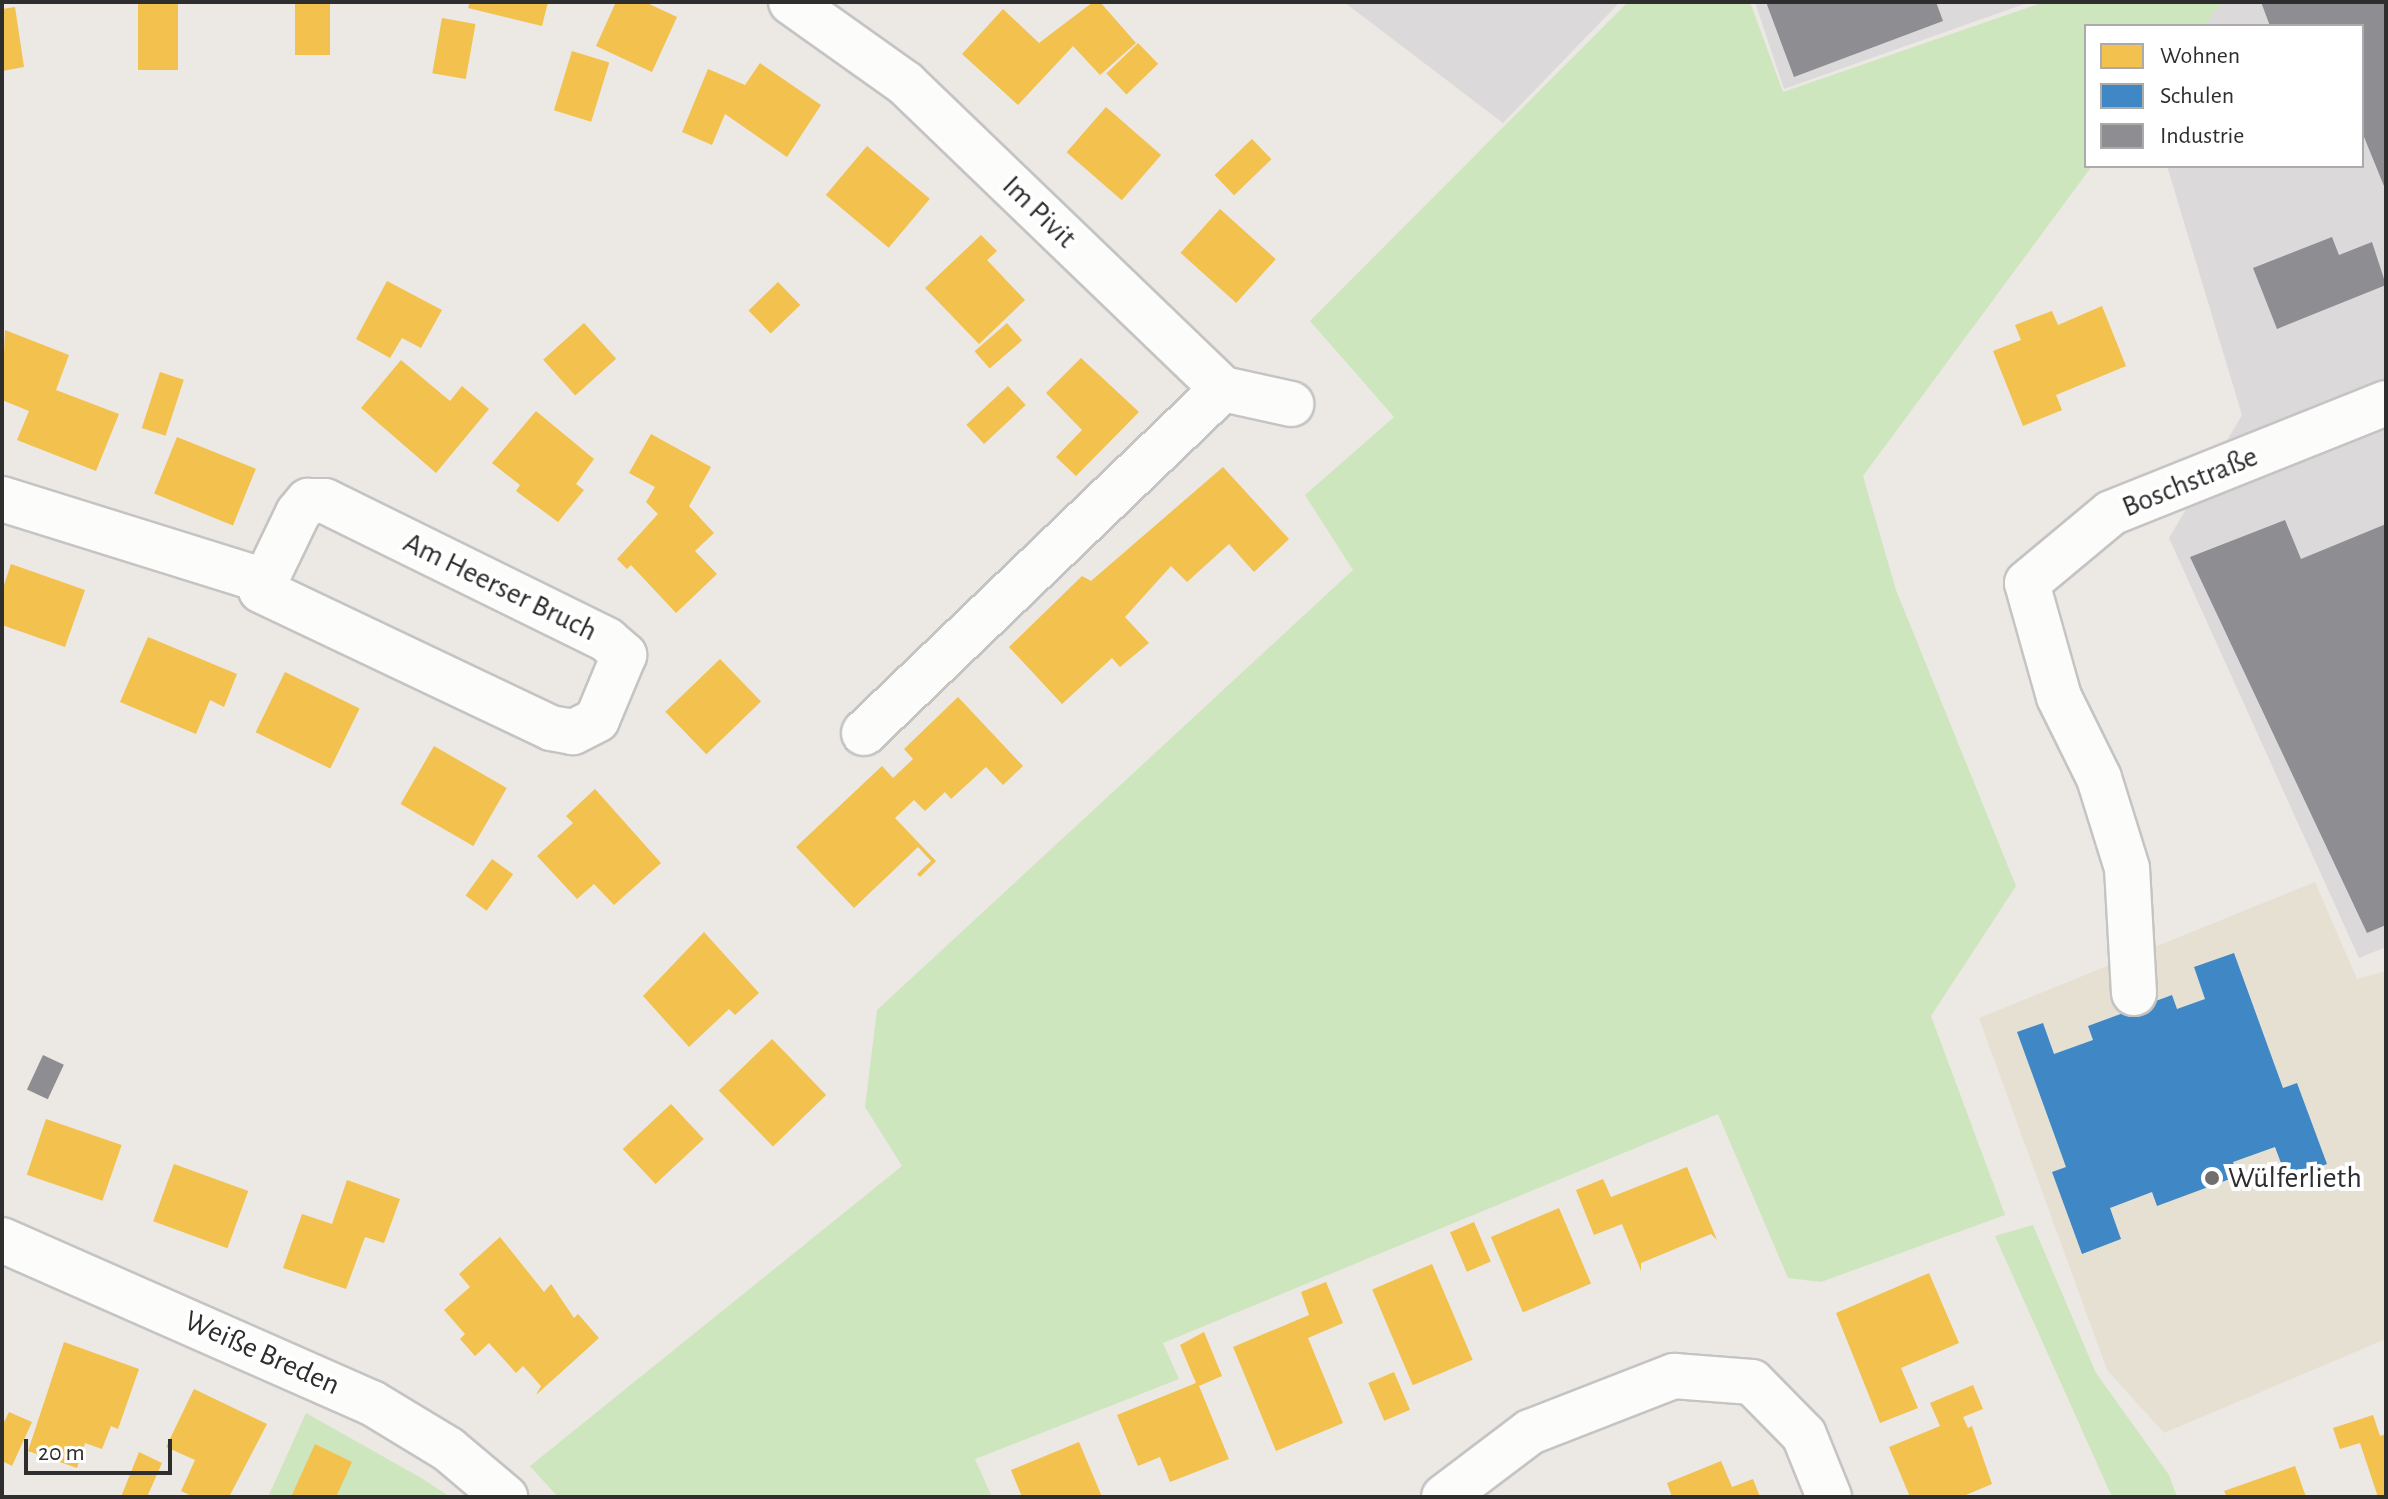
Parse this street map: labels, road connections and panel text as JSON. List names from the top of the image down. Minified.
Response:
{"streets":{"street":["Im Pivit","Boschstraße","Am Heerser Bruch","Weiße Breden"]},"places":["Wülferlieth"],"legend":["Wohnen","Schulen","Industrie"],"scale_bar":"20 m"}
